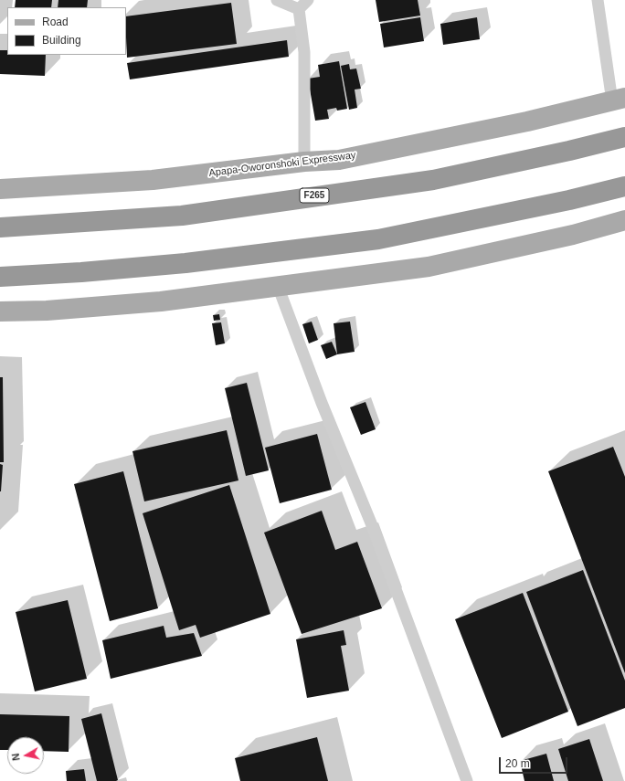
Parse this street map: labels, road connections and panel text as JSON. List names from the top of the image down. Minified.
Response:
{"streets":{"highway":["F265"],"main road":["Apapa-Oworonshoki Expressway"]},"legend":["Road","Building"],"scale_bar":"20 m","north":"left"}
